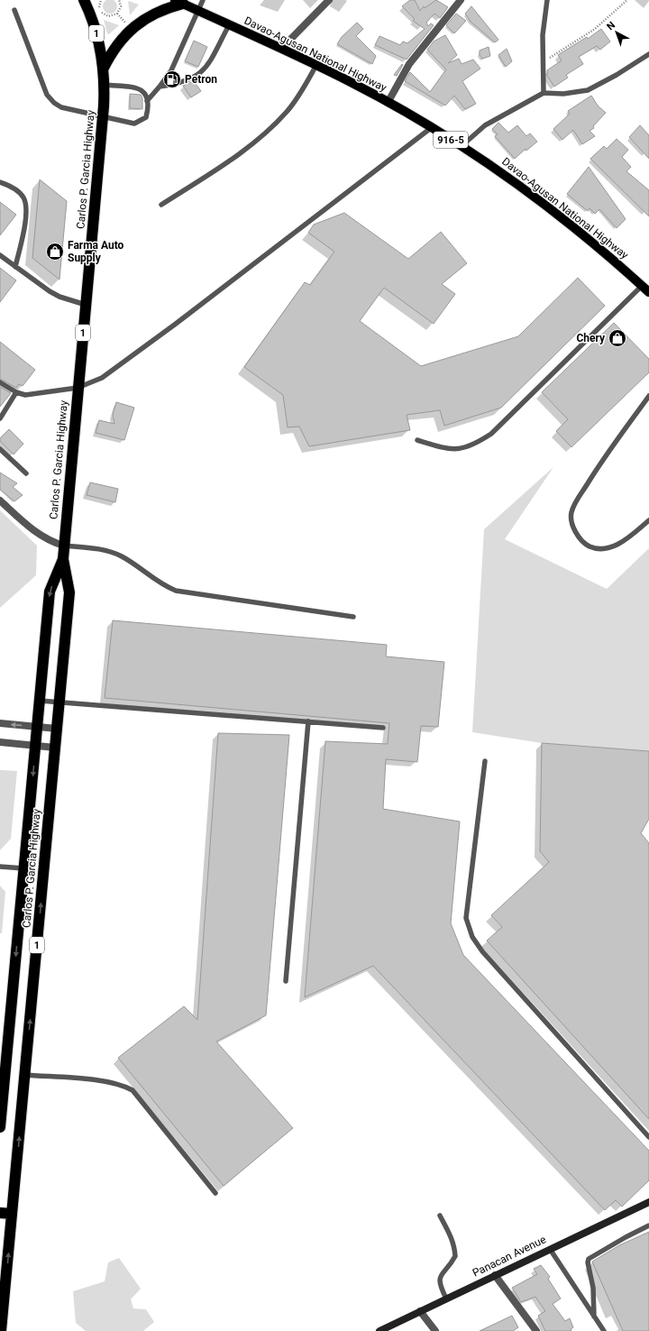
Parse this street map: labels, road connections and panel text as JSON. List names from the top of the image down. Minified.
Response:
{"streets":{"highway":["1","Carlos P. Garcia Highway"],"main road":["Davao-Agusan National Highway","916-5"],"street":["Panacan Avenue"]},"places":{"fuel station":["Petron"],"shop":["Farma Auto Supply","Chery"]},"north":"top left"}
